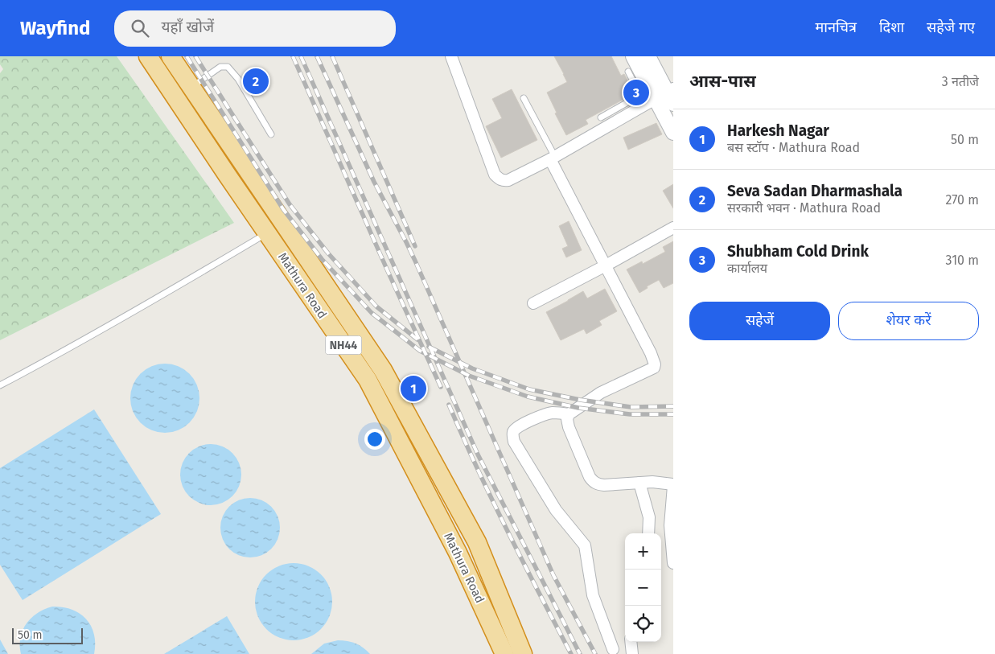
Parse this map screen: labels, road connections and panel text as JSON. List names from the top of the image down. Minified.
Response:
{"streets":{"highway":["Mathura Road","NH44"]},"scale_bar":"50 m","page":{"header":"Wayfind","search":"यहाँ खोजें","nav":["मानचित्र","दिशा","सहेजे गए"],"heading":["आस-पास","3 नतीजे"],"pins":["2","3","1"],"list":[{"mark":"1","name":"Harkesh Nagar","note":"बस स्टॉप · Mathura Road","value":"50 m"},{"mark":"2","name":"Seva Sadan Dharmashala","note":"सरकारी भवन · Mathura Road","value":"270 m"},{"mark":"3","name":"Shubham Cold Drink","note":"कार्यालय","value":"310 m"}],"buttons":["सहेजें","शेयर करें"],"map_buttons":["+","−"],"scale":"50 m"}}
